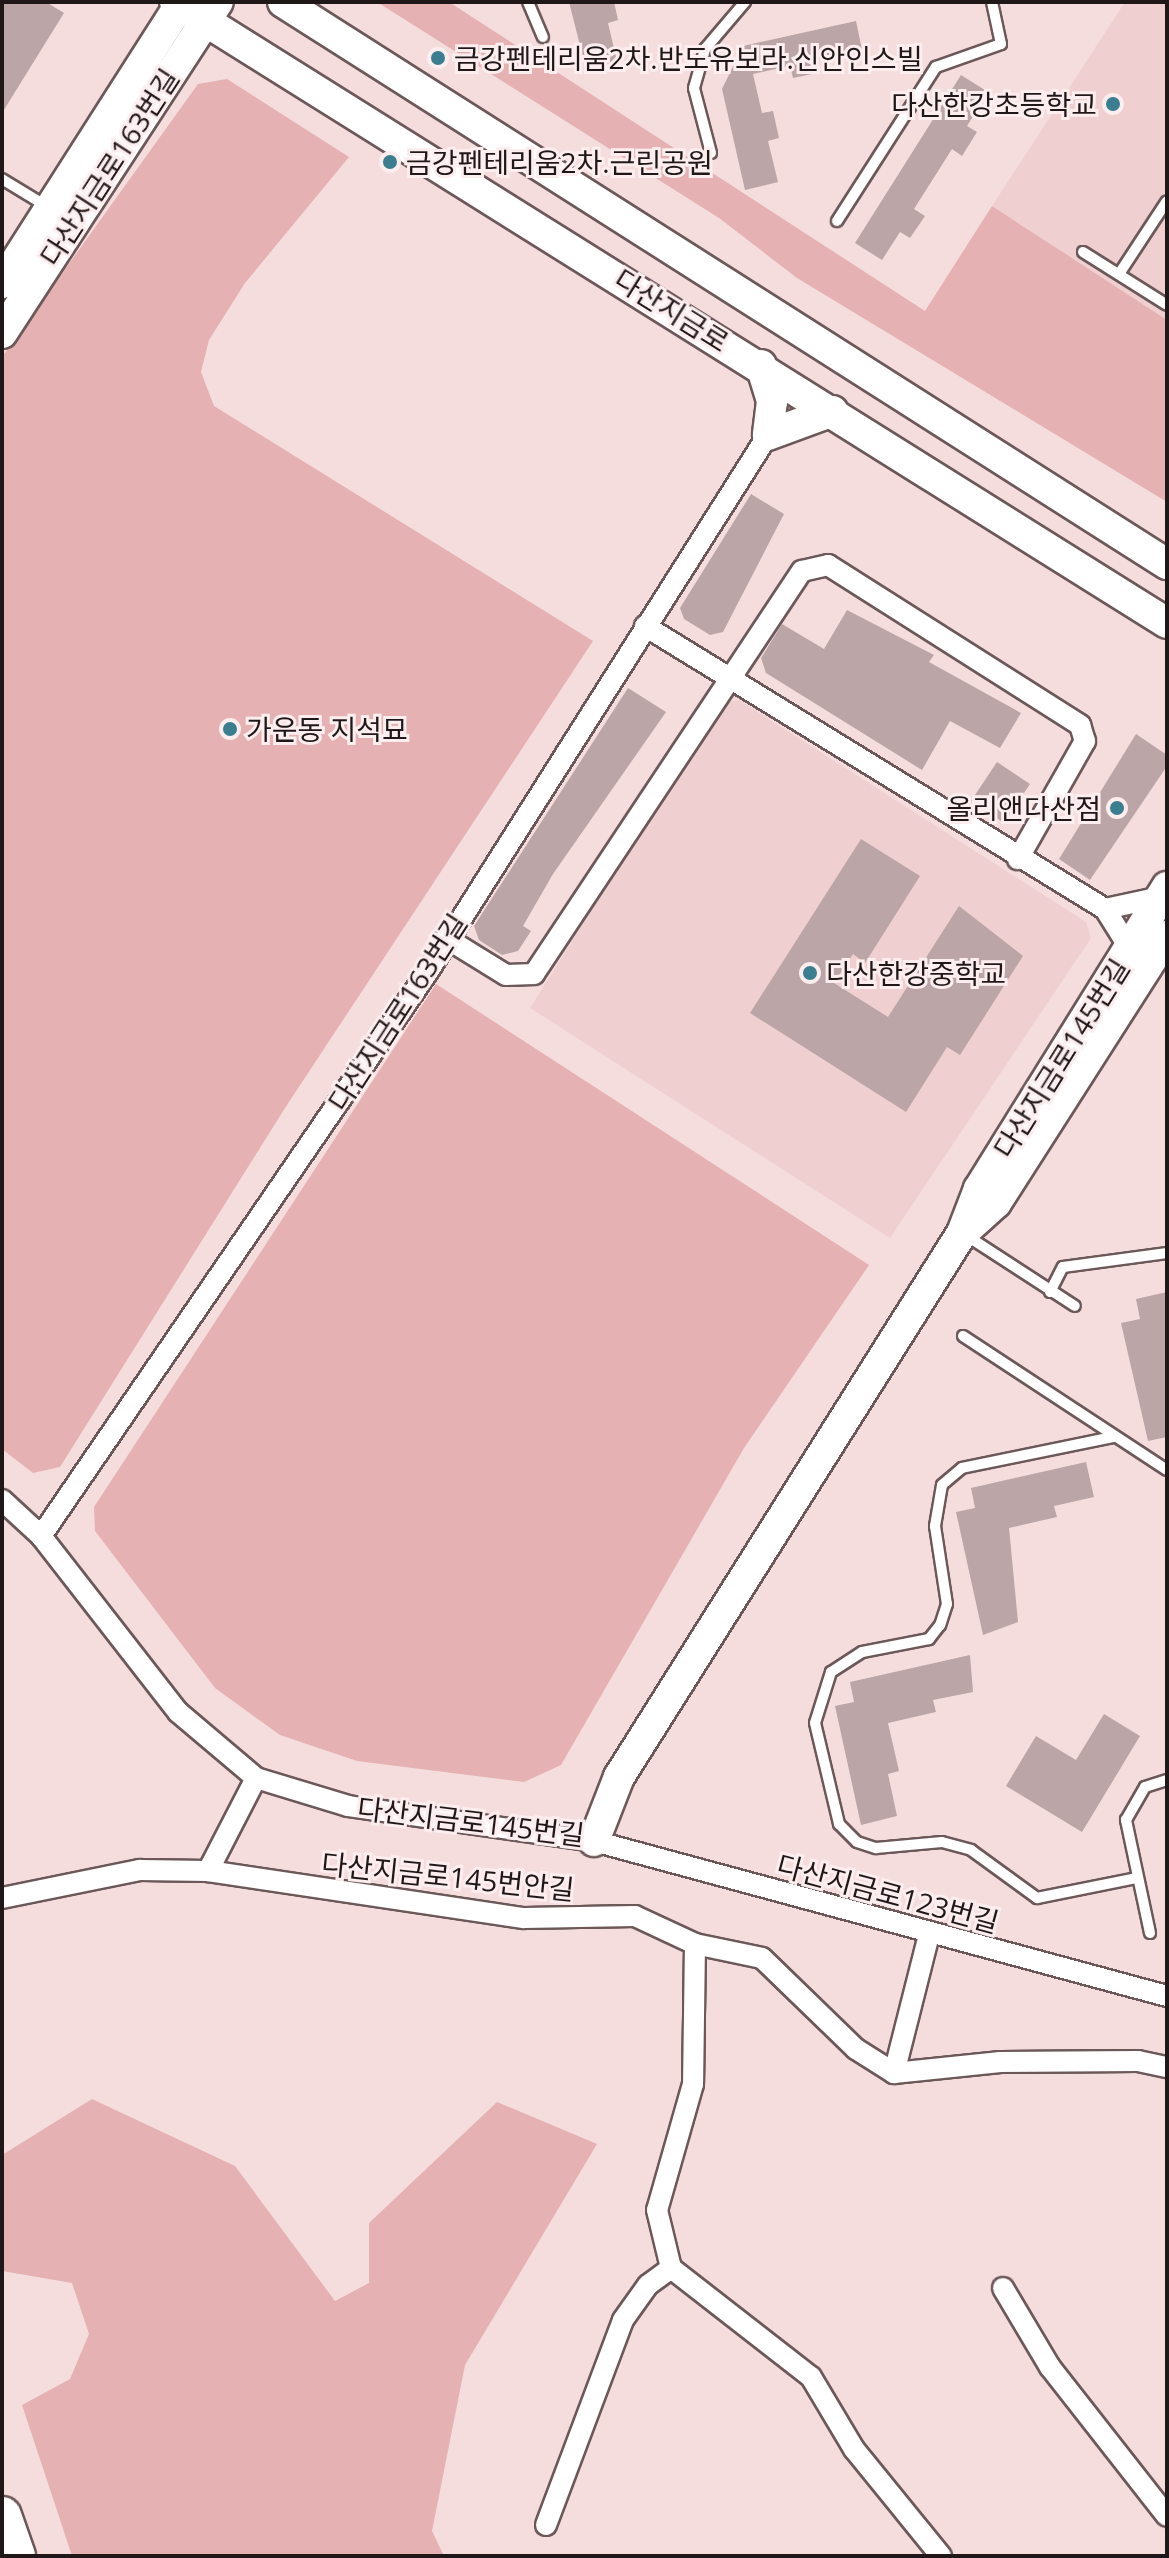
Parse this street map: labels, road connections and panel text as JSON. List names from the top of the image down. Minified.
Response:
{"streets":{"street":["다산지금로163번길","다산지금로","다산지금로145번길","다산지금로145번안길","다산지금로123번길"]},"crossings":[["다산지금로163번길","다산지금로"],["다산지금로163번길","다산지금로145번길"],["다산지금로145번길","다산지금로123번길"]],"places":["금강펜테리움2차.반도유보라.신안인스빌","다산한강초등학교","금강펜테리움2차.근린공원","가운동 지석묘","올리앤다산점","다산한강중학교"]}
